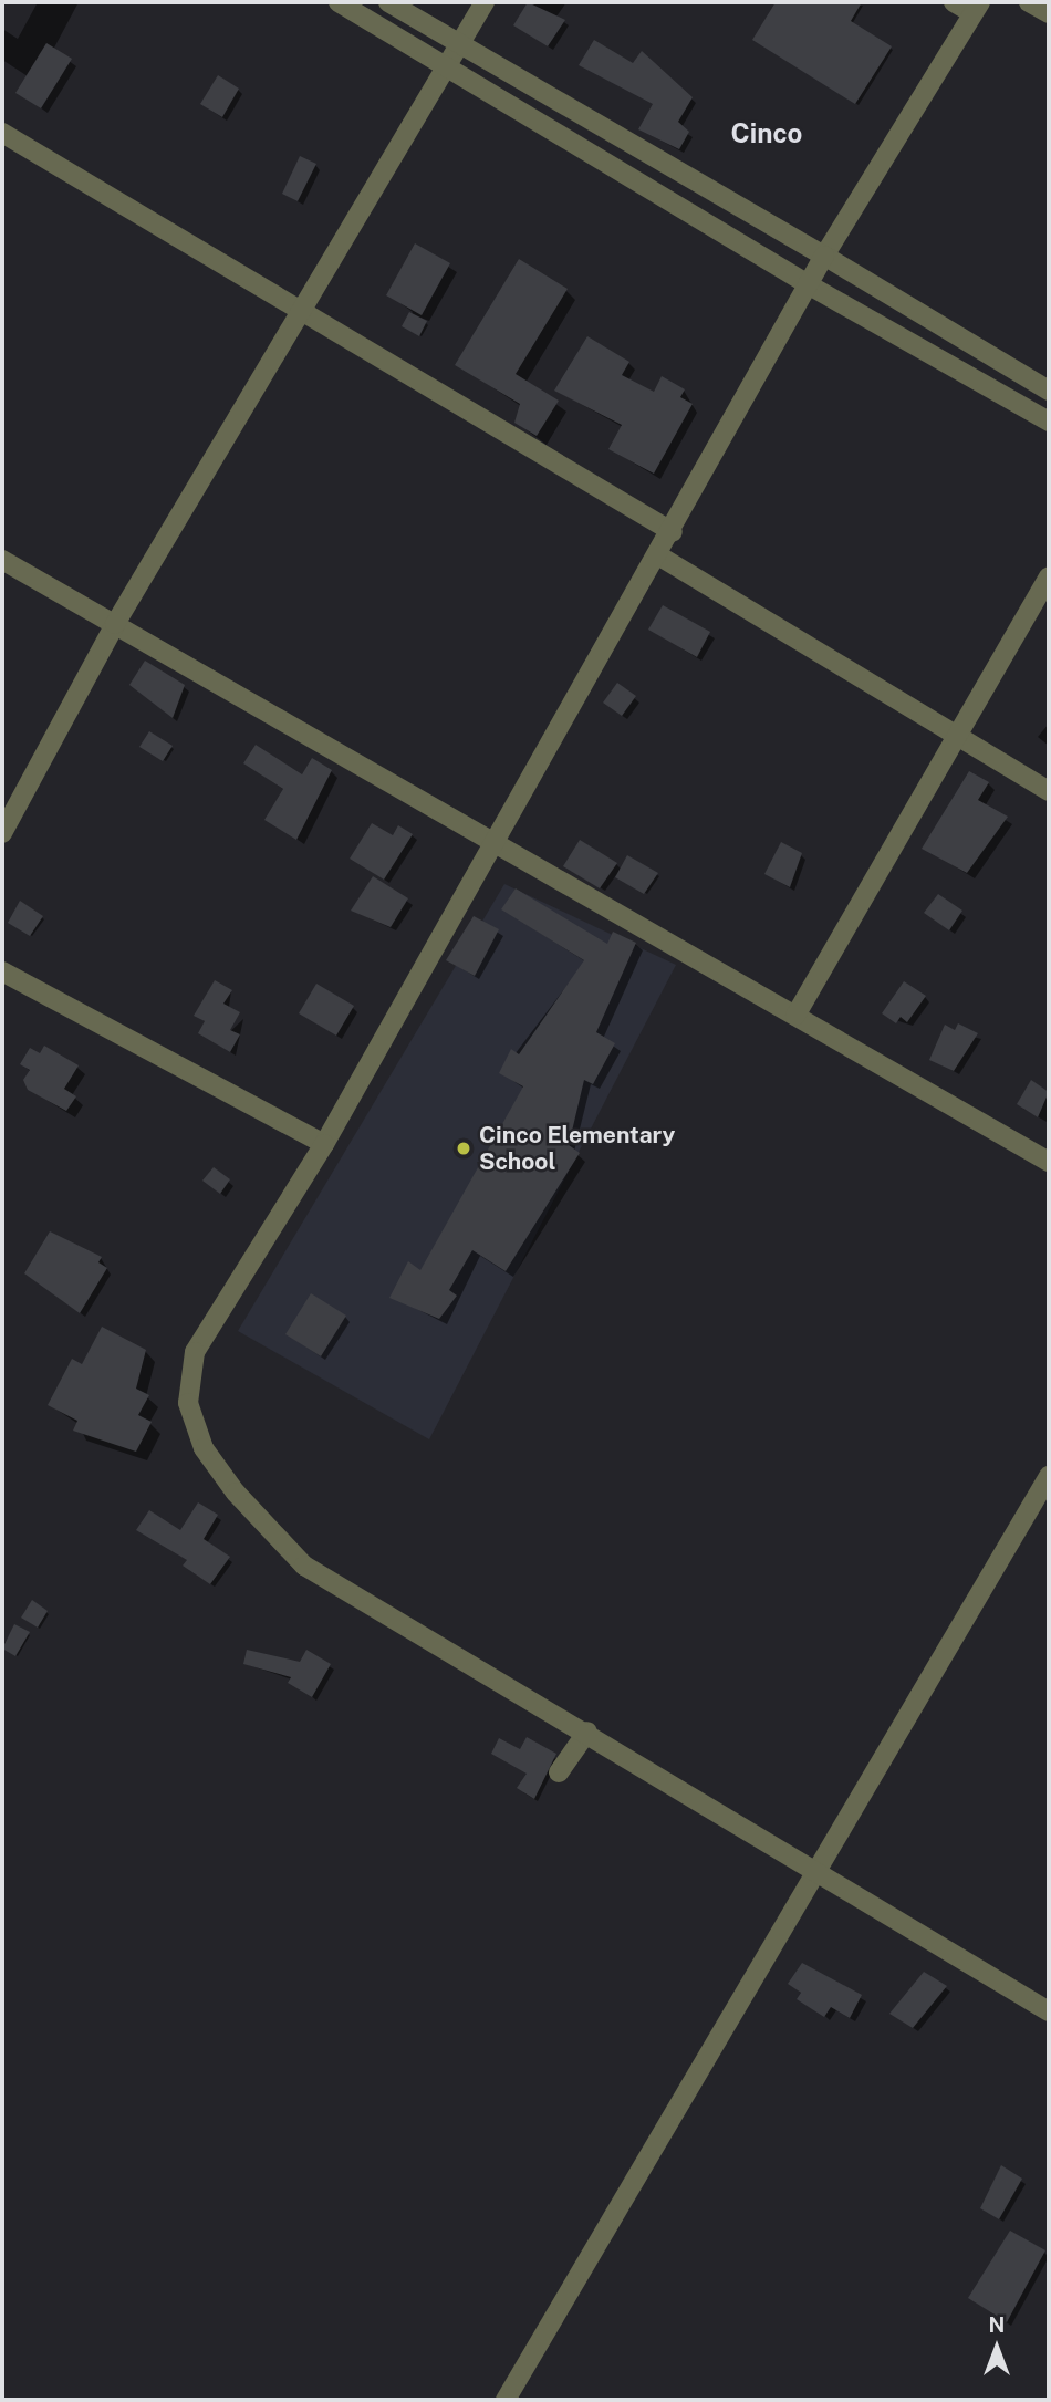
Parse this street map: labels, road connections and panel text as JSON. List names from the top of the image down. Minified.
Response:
{"districts":["Cinco"],"places":["Cinco Elementary School"],"north":"top"}
